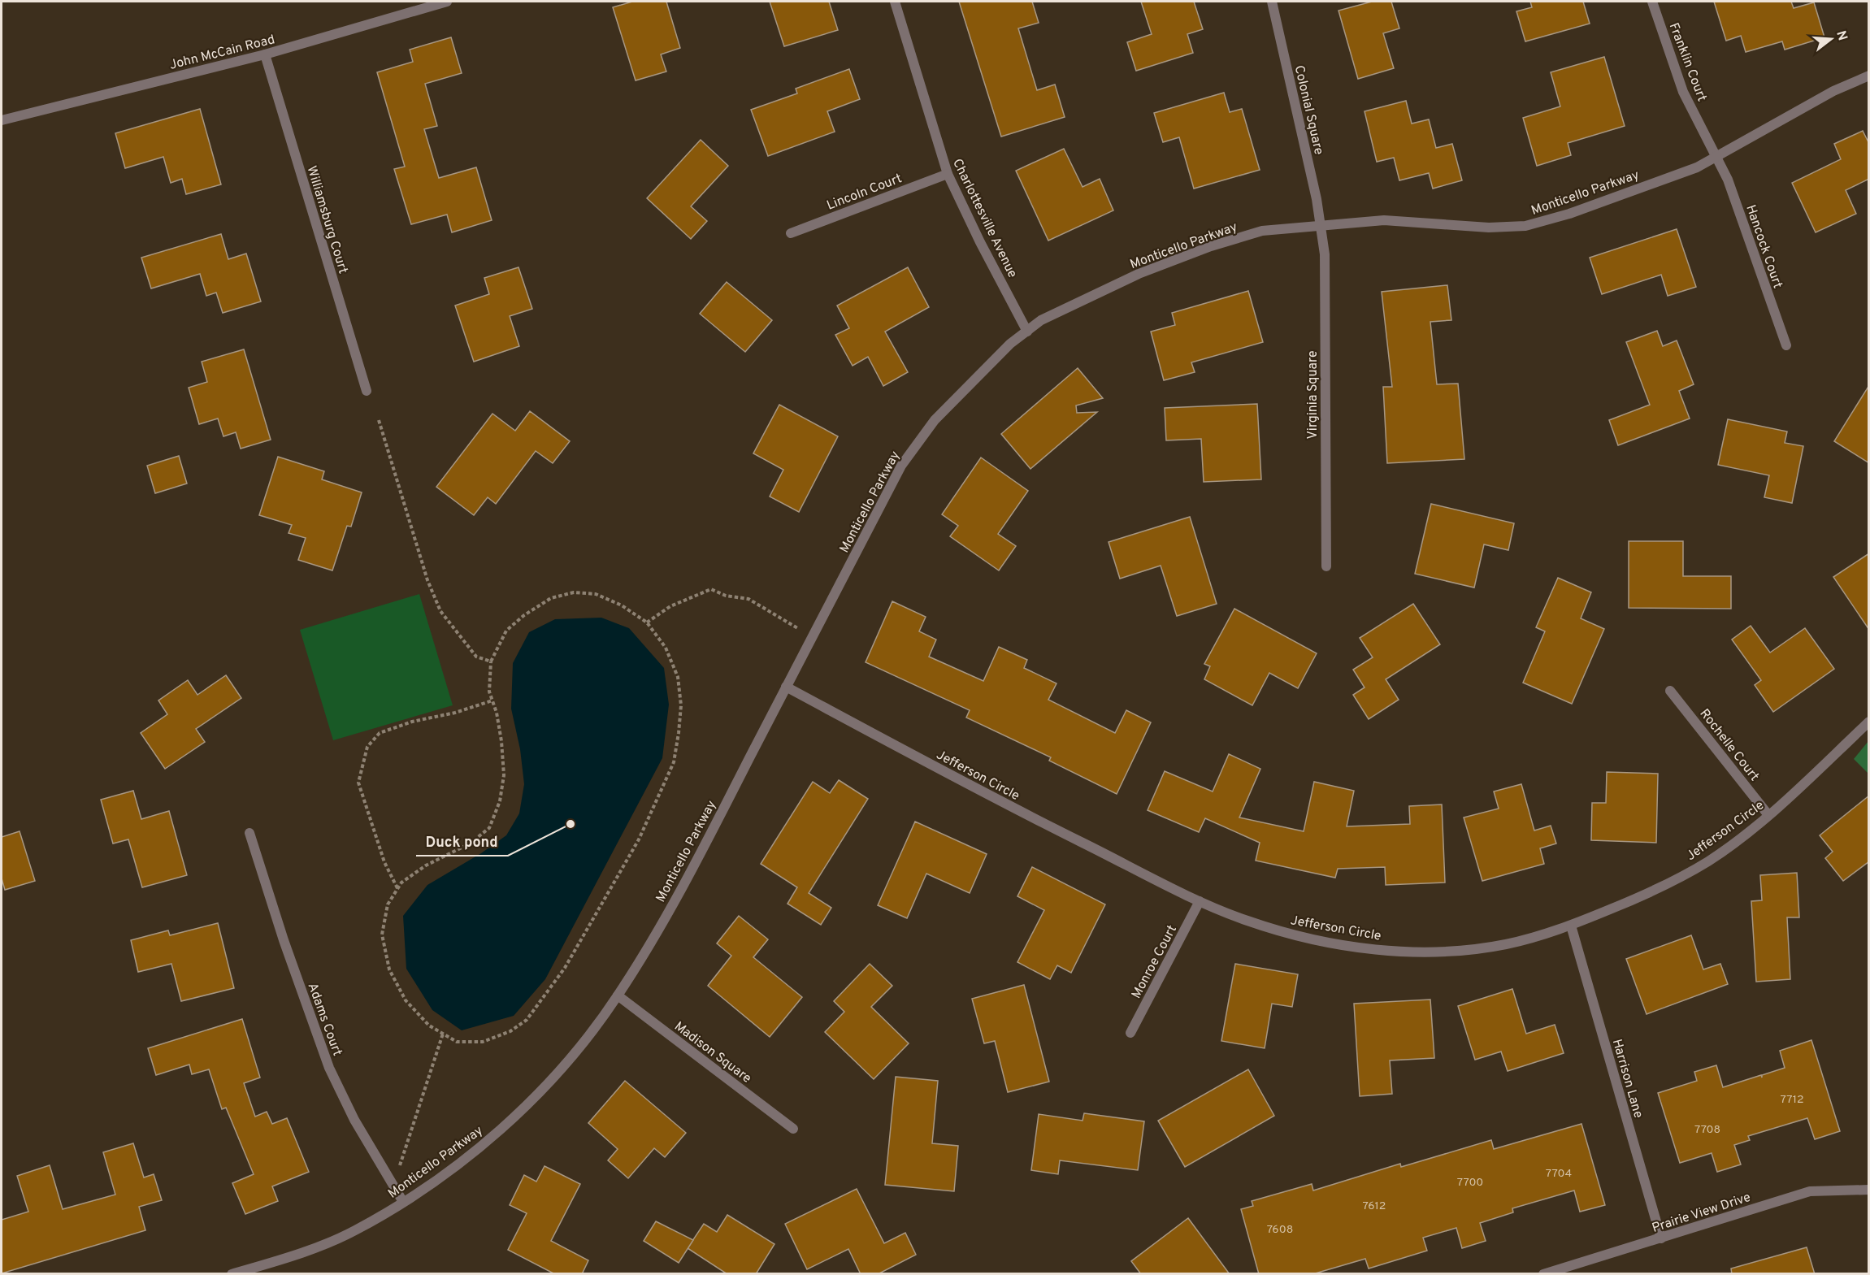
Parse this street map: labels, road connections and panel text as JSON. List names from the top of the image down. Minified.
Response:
{"streets":{"street":["John McCain Road","Franklin Court","Colonial Square","Lincoln Court","Monticello Parkway","Charlottesville Avenue","Williamsburg Court","Hancock Court","Virginia Square","Rochelle Court","Jefferson Circle","Monroe Court","Adams Court","Madison Square","Harrison Lane","Prairie View Drive"]},"crossings":[["John McCain Road","Williamsburg Court"],["Franklin Court","Monticello Parkway"],["Franklin Court","Hancock Court"],["Colonial Square","Monticello Parkway"],["Colonial Square","Virginia Square"],["Lincoln Court","Charlottesville Avenue"],["Monticello Parkway","Charlottesville Avenue"],["Monticello Parkway","Hancock Court"],["Monticello Parkway","Virginia Square"],["Monticello Parkway","Jefferson Circle"],["Monticello Parkway","Adams Court"],["Monticello Parkway","Madison Square"],["Rochelle Court","Jefferson Circle"],["Jefferson Circle","Monroe Court"],["Jefferson Circle","Harrison Lane"],["Harrison Lane","Prairie View Drive"]],"places":["Duck pond"],"house_numbers":["7712","7708","7704","7700","7612","7608"],"north":"right"}
